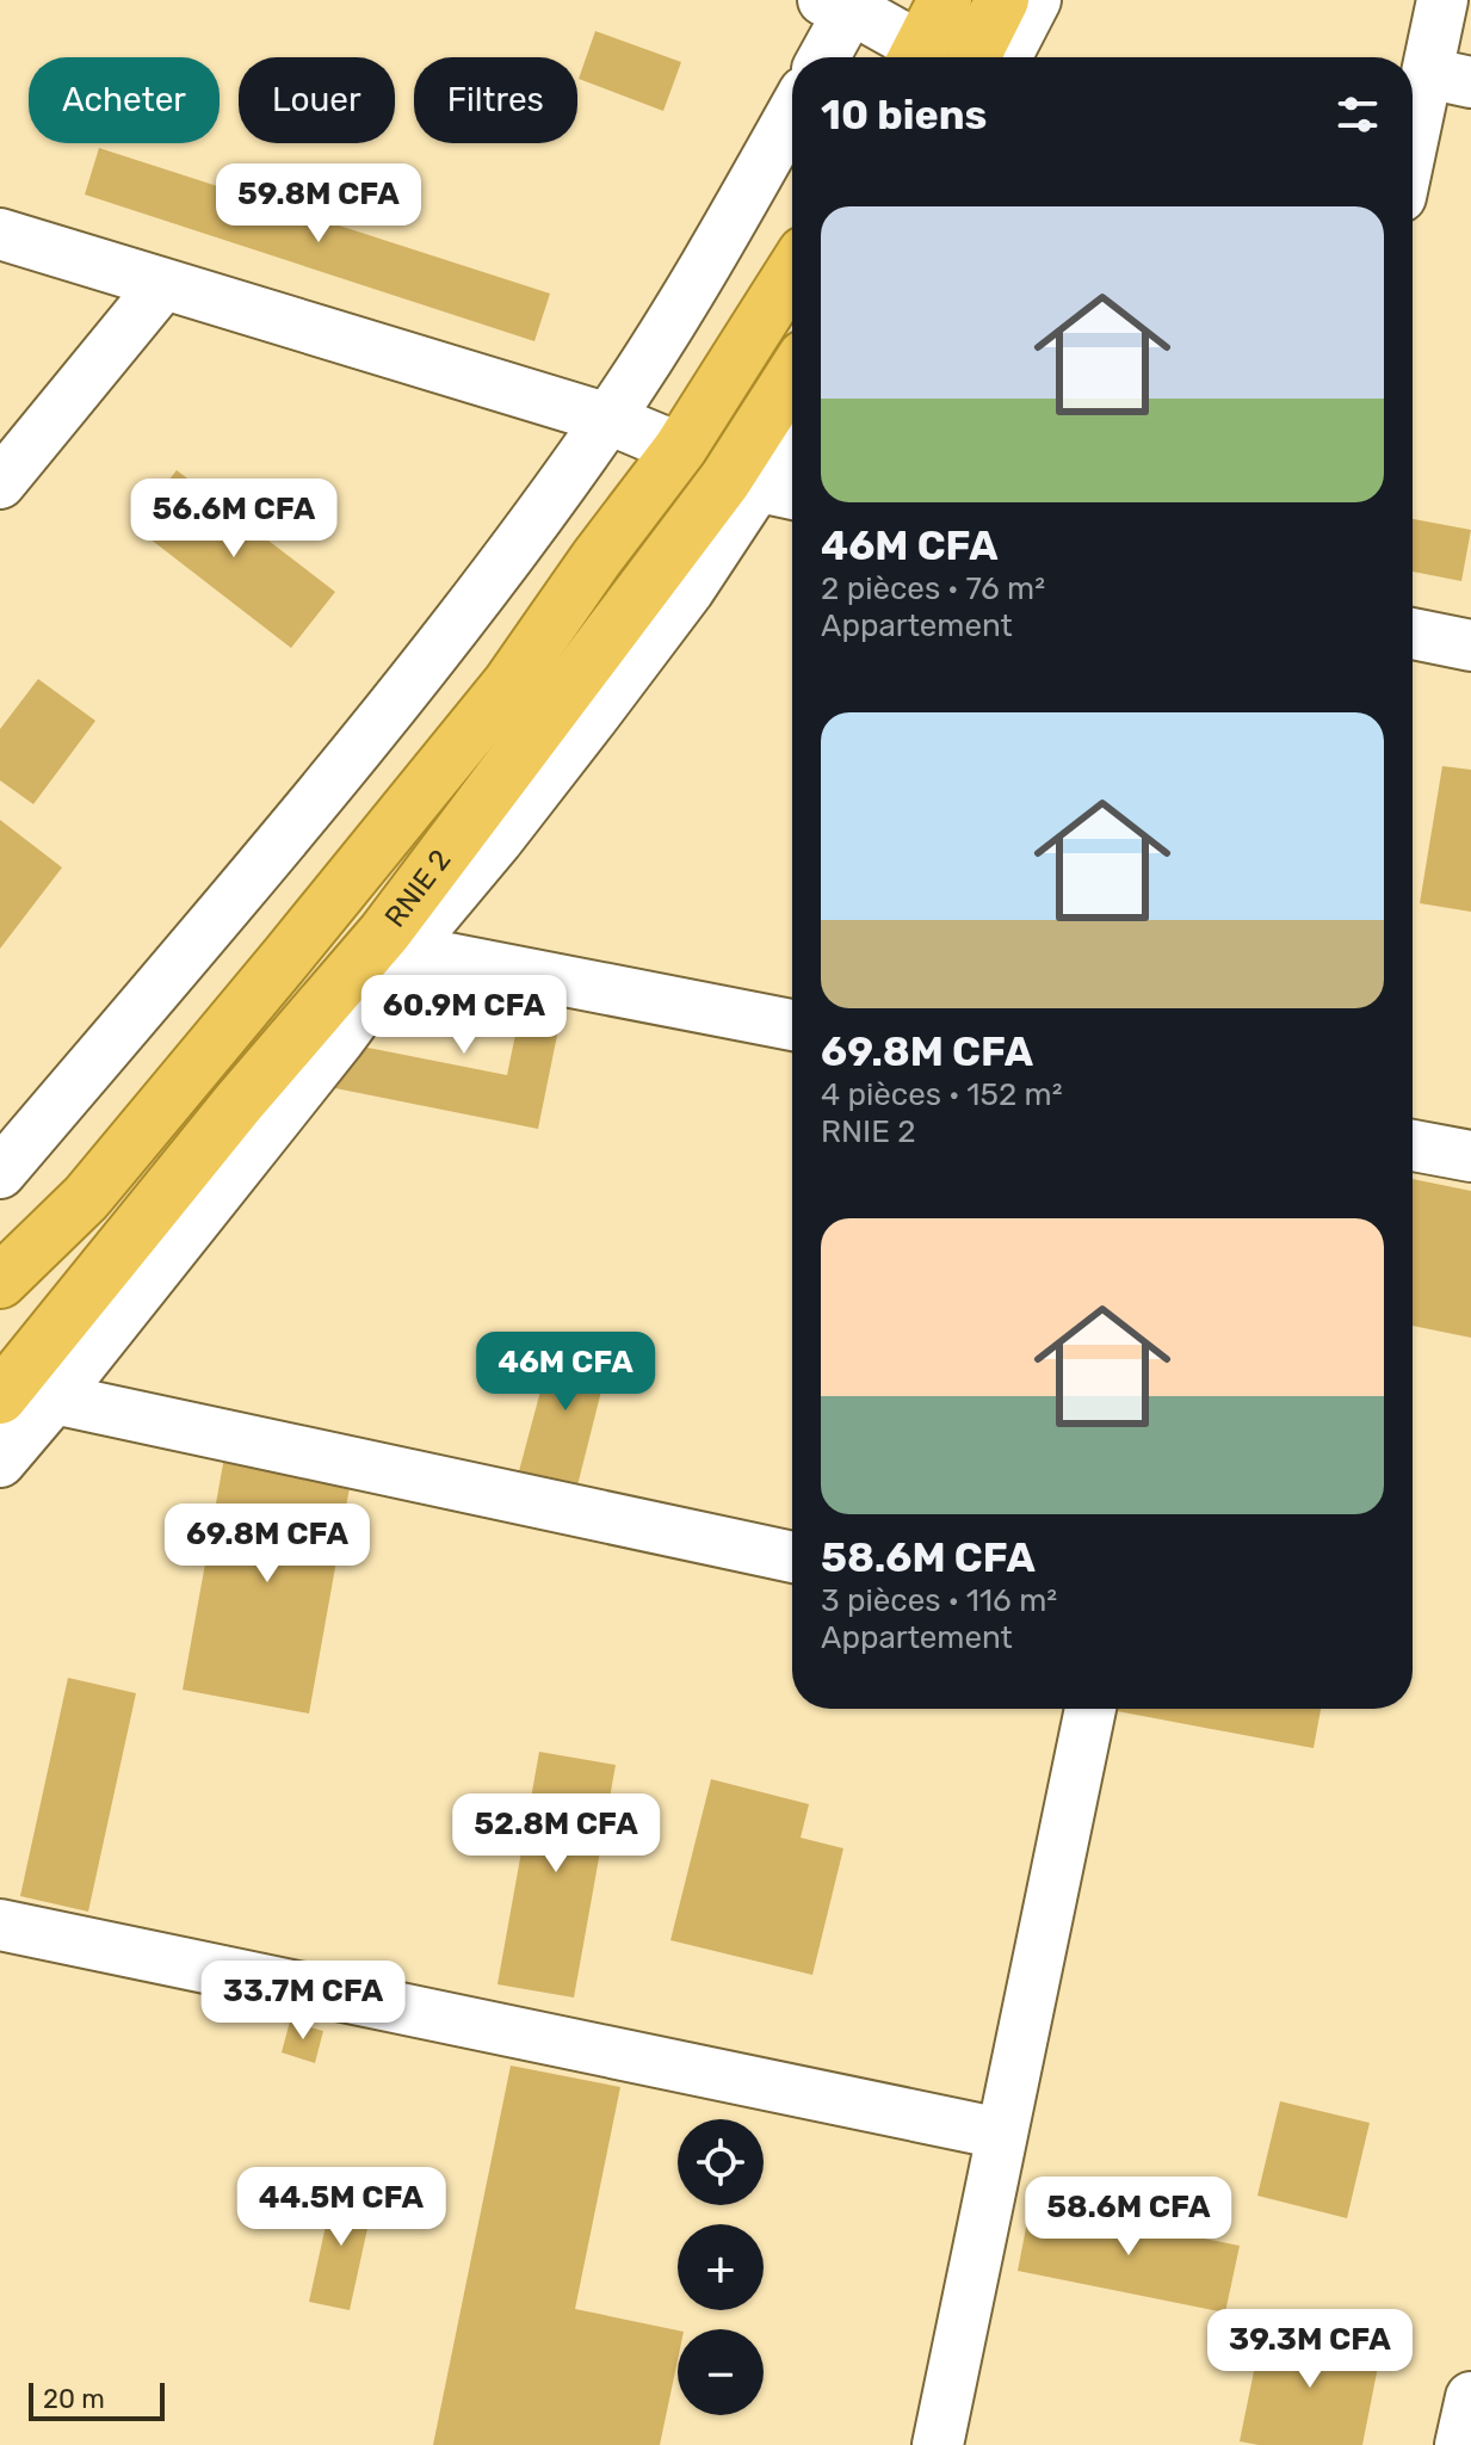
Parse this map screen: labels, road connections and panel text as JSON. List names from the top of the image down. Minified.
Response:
{"streets":{"highway":["RNIE 2"]},"scale_bar":"20 m","page":{"chip":["Acheter","Louer","Filtres"],"heading":"10 biens","price":["59.8M CFA","56.6M CFA","60.9M CFA","46M CFA","69.8M CFA","52.8M CFA","33.7M CFA","44.5M CFA","58.6M CFA","39.3M CFA"],"list":[{"name":"46M CFA","note":"2 pièces · 76 m² · Appartement"},{"name":"69.8M CFA","note":"4 pièces · 152 m² · RNIE 2"},{"name":"58.6M CFA","note":"3 pièces · 116 m² · Appartement"}],"map_buttons":["+","−"],"scale":"20 m"}}
